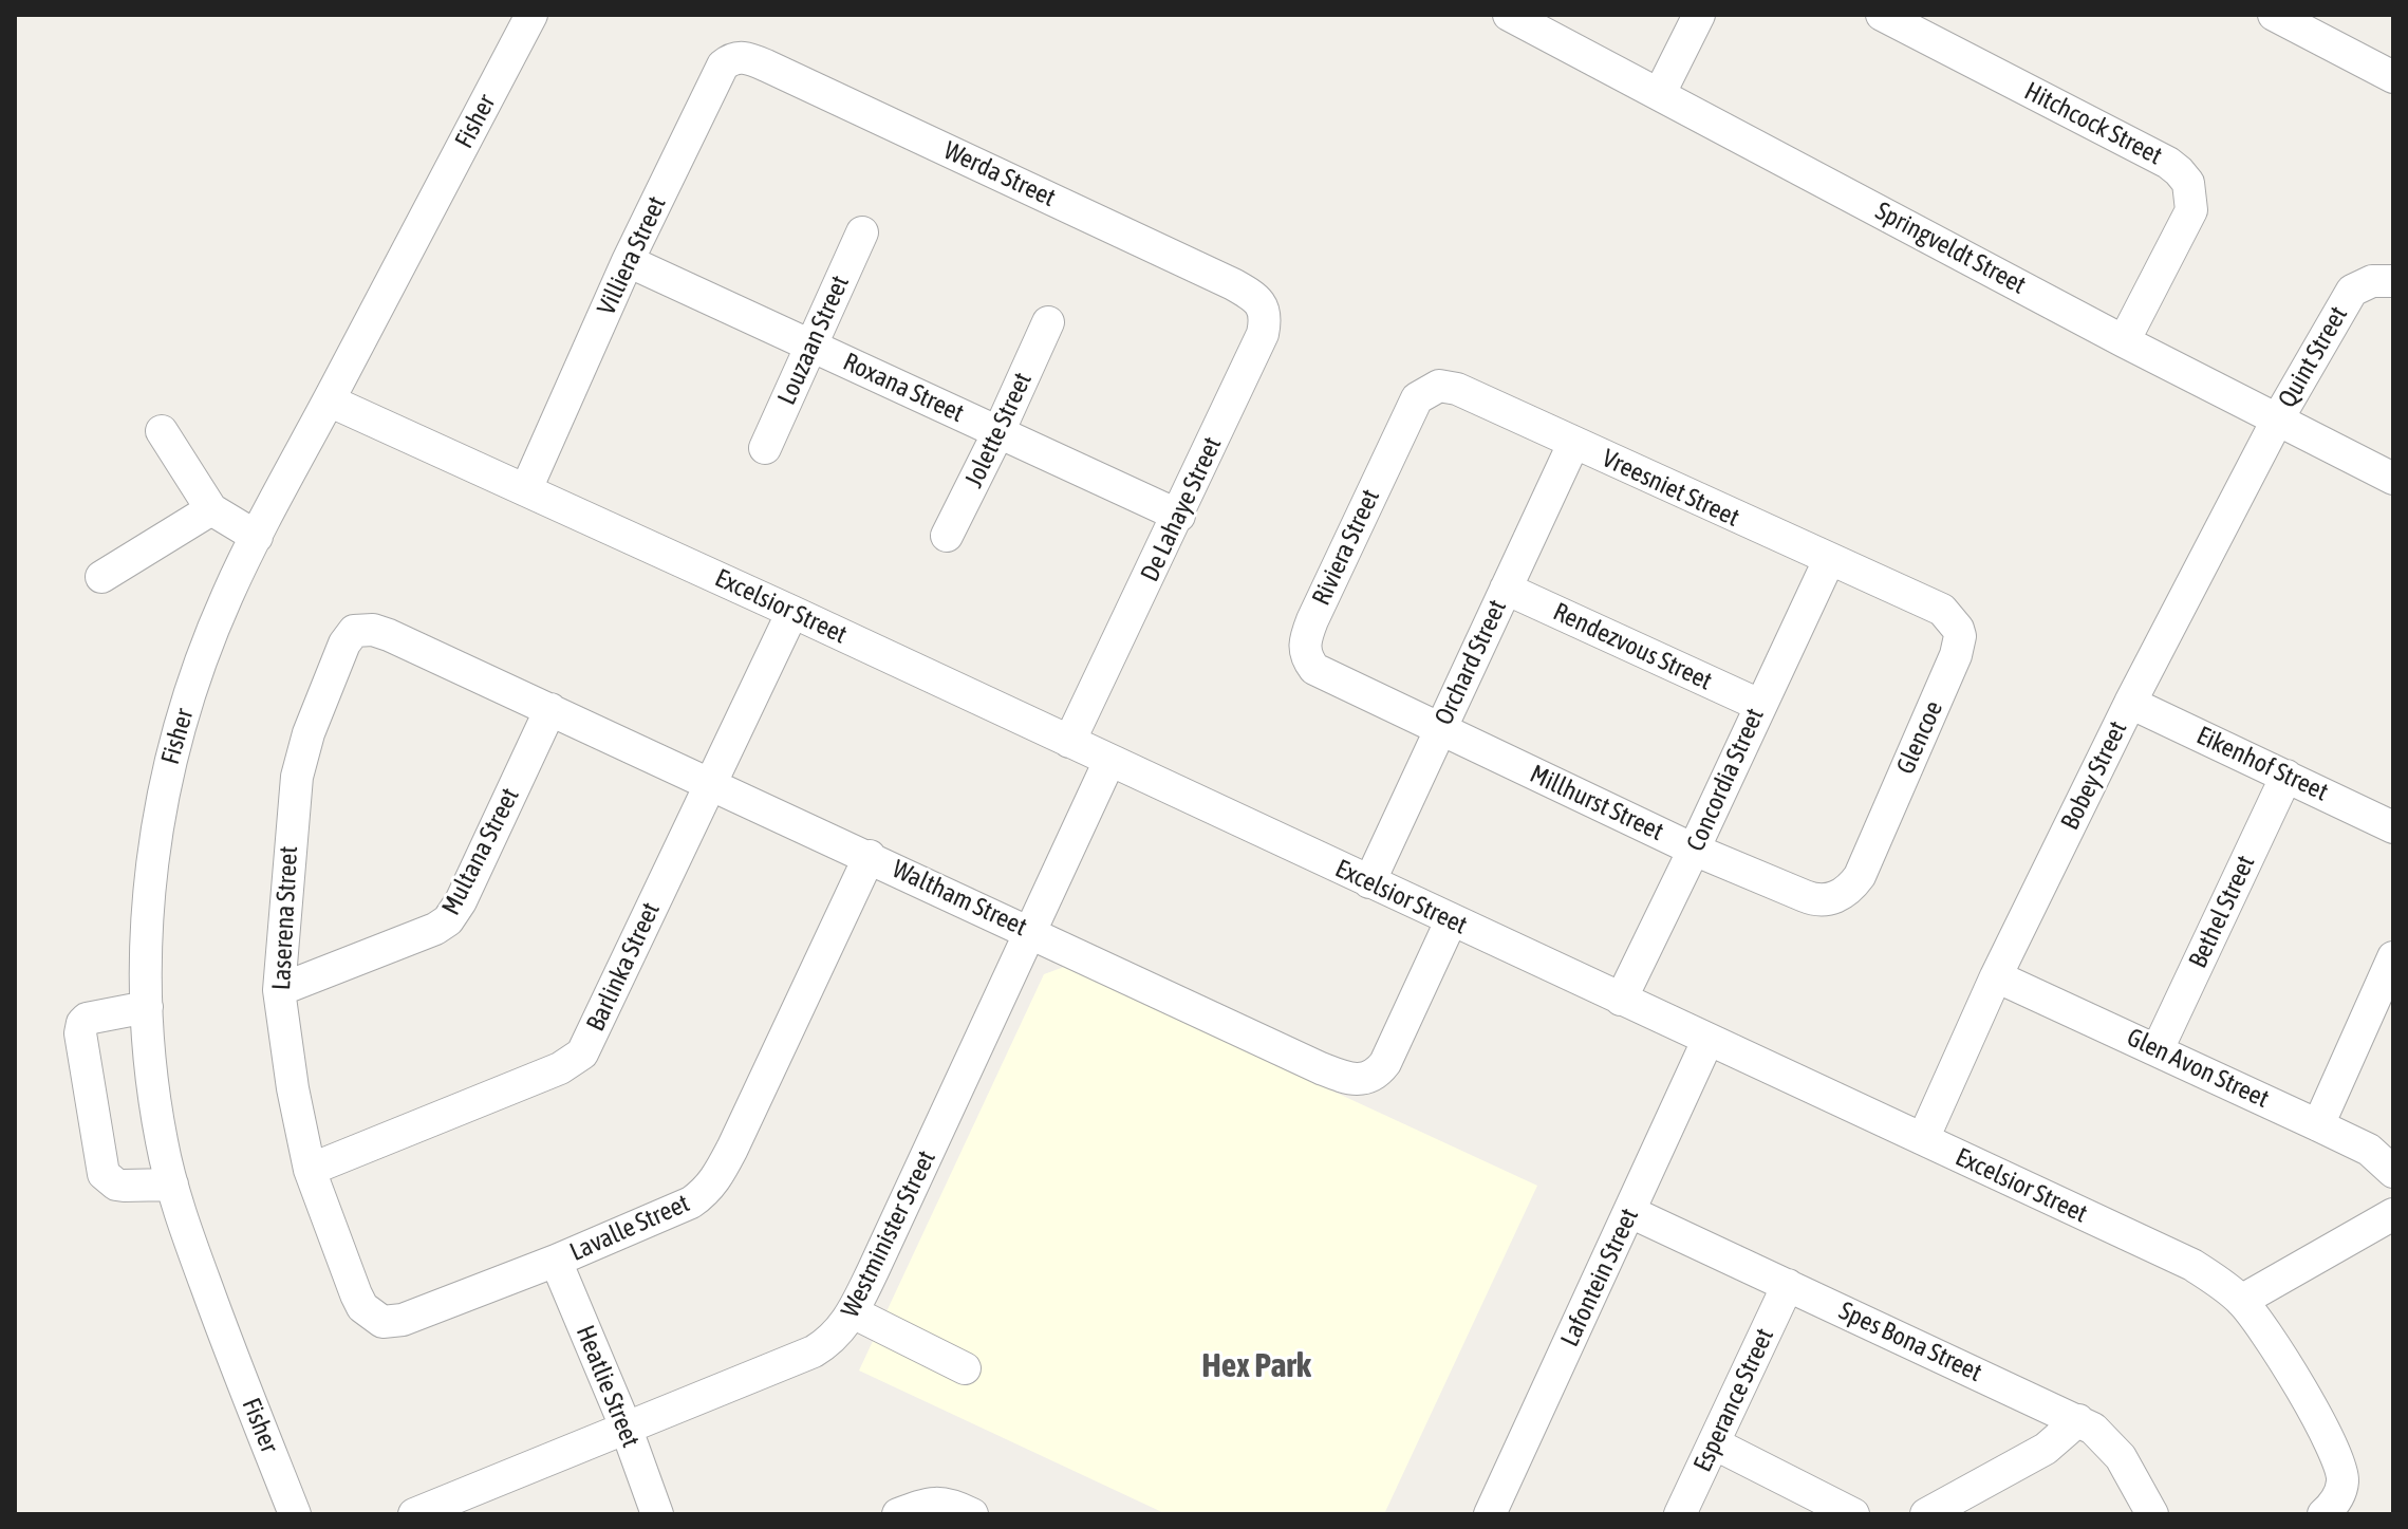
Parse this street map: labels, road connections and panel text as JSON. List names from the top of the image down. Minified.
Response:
{"streets":{"street":["Fisher","Hitchcock Street","Werda Street","Springveldt Street","Villiera Street","Louzaan Street","Quint Street","Roxana Street","Jolette Street","Vreesniet Street","De Lahaye Street","Riviera Street","Excelsior Street","Rendezvous Street","Orchard Street","Glencoe","Eikenhof Street","Bobey Street","Concordia Street","Millhurst Street","Multana Street","Waltham Street","Bethel Street","Laserena Street","Barlinka Street","Glen Avon Street","Lavalle Street","Westminister Street","Lafontein Street","Spes Bona Street","Heatlie Street","Esperance Street"]},"crossings":[["Fisher","Excelsior Street"],["Hitchcock Street","Springveldt Street"],["Werda Street","Villiera Street"],["Werda Street","De Lahaye Street"],["Springveldt Street","Quint Street"],["Springveldt Street","Bobey Street"],["Villiera Street","Roxana Street"],["Villiera Street","Excelsior Street"],["Louzaan Street","Roxana Street"],["Quint Street","Bobey Street"],["Roxana Street","Jolette Street"],["Roxana Street","De Lahaye Street"],["Vreesniet Street","Riviera Street"],["Vreesniet Street","Orchard Street"],["Vreesniet Street","Glencoe"],["Vreesniet Street","Concordia Street"],["De Lahaye Street","Excelsior Street"],["Riviera Street","Millhurst Street"],["Excelsior Street","Orchard Street"],["Excelsior Street","Bobey Street"],["Excelsior Street","Concordia Street"],["Excelsior Street","Waltham Street"],["Excelsior Street","Barlinka Street"],["Excelsior Street","Westminister Street"],["Excelsior Street","Lafontein Street"],["Rendezvous Street","Orchard Street"],["Rendezvous Street","Concordia Street"],["Orchard Street","Millhurst Street"],["Glencoe","Millhurst Street"],["Eikenhof Street","Bobey Street"],["Eikenhof Street","Bethel Street"],["Bobey Street","Glen Avon Street"],["Concordia Street","Millhurst Street"],["Multana Street","Waltham Street"],["Multana Street","Laserena Street"],["Waltham Street","Laserena Street"],["Waltham Street","Barlinka Street"],["Waltham Street","Lavalle Street"],["Waltham Street","Westminister Street"],["Bethel Street","Glen Avon Street"],["Laserena Street","Barlinka Street"],["Laserena Street","Lavalle Street"],["Lavalle Street","Heatlie Street"],["Westminister Street","Heatlie Street"],["Lafontein Street","Spes Bona Street"],["Spes Bona Street","Esperance Street"]],"districts":["Hex Park"]}
